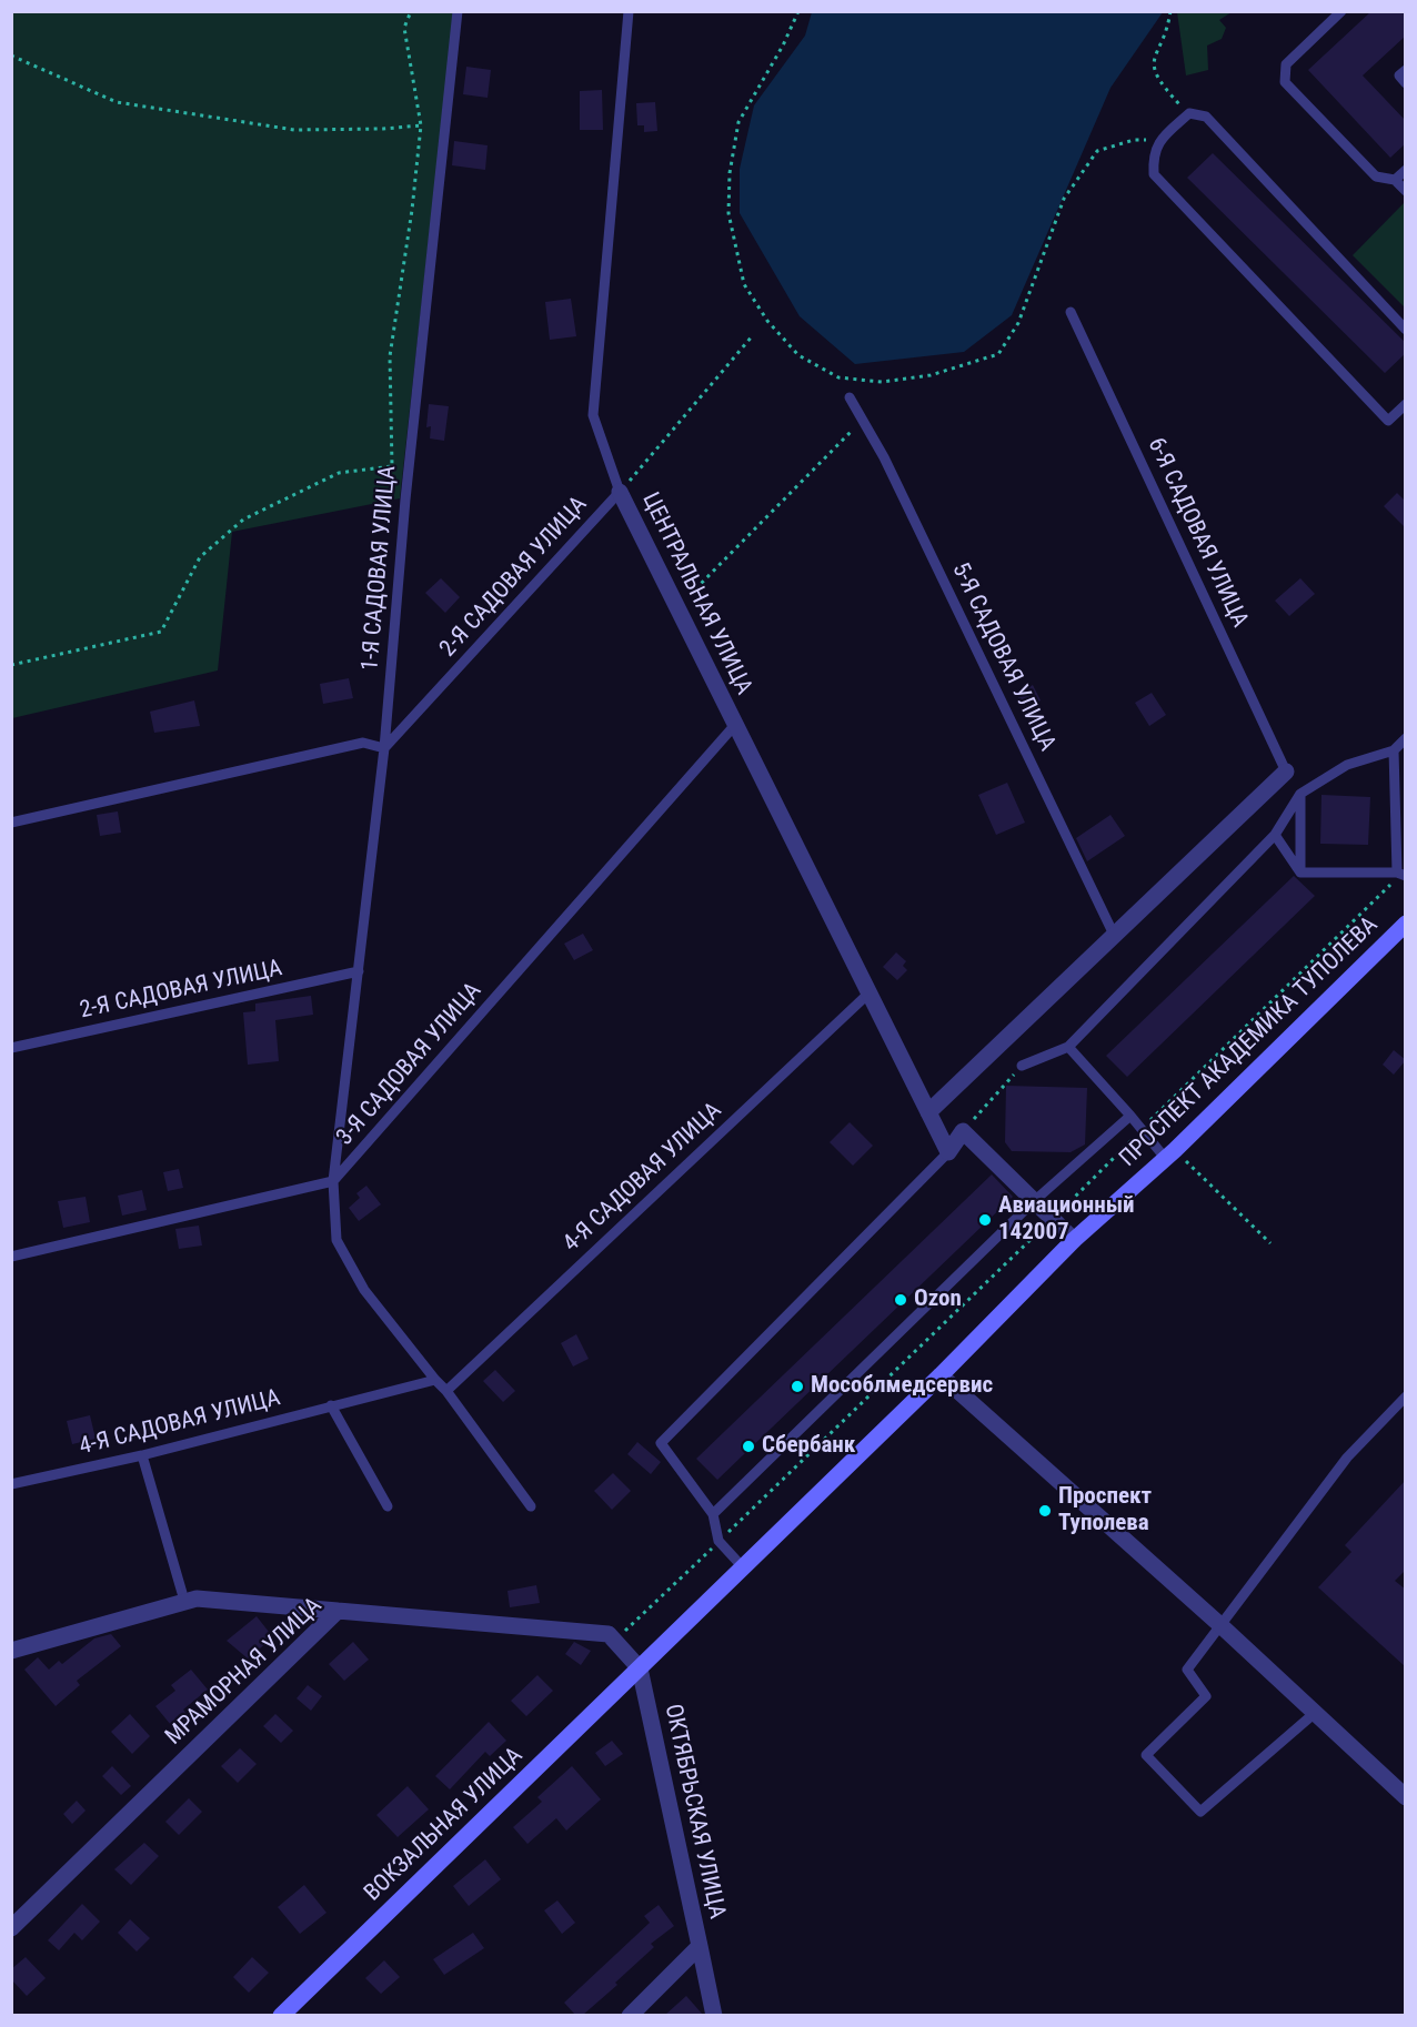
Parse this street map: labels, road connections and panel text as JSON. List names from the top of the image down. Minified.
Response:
{"streets":{"main road":["ПРОСПЕКТ АКАДЕМИКА ТУПОЛЕВА","ВОКЗАЛЬНАЯ УЛИЦА"],"street":["ЦЕНТРАЛЬНАЯ УЛИЦА","МРАМОРНАЯ УЛИЦА","ОКТЯБРЬСКАЯ УЛИЦА"],"lane":["6-Я САДОВАЯ УЛИЦА","1-Я САДОВАЯ УЛИЦА","2-Я САДОВАЯ УЛИЦА","5-Я САДОВАЯ УЛИЦА","3-Я САДОВАЯ УЛИЦА","4-Я САДОВАЯ УЛИЦА"]},"crossings":[["1-Я САДОВАЯ УЛИЦА","2-Я САДОВАЯ УЛИЦА"],["1-Я САДОВАЯ УЛИЦА","3-Я САДОВАЯ УЛИЦА"],["1-Я САДОВАЯ УЛИЦА","4-Я САДОВАЯ УЛИЦА"],["2-Я САДОВАЯ УЛИЦА","ЦЕНТРАЛЬНАЯ УЛИЦА"],["ЦЕНТРАЛЬНАЯ УЛИЦА","3-Я САДОВАЯ УЛИЦА"],["ЦЕНТРАЛЬНАЯ УЛИЦА","4-Я САДОВАЯ УЛИЦА"],["ПРОСПЕКТ АКАДЕМИКА ТУПОЛЕВА","ОКТЯБРЬСКАЯ УЛИЦА"],["ПРОСПЕКТ АКАДЕМИКА ТУПОЛЕВА","ВОКЗАЛЬНАЯ УЛИЦА"],["ОКТЯБРЬСКАЯ УЛИЦА","ВОКЗАЛЬНАЯ УЛИЦА"]],"places":["Авиационный 142007","Ozon","Мособлмедсервис","Сбербанк","Проспект Туполева"]}
